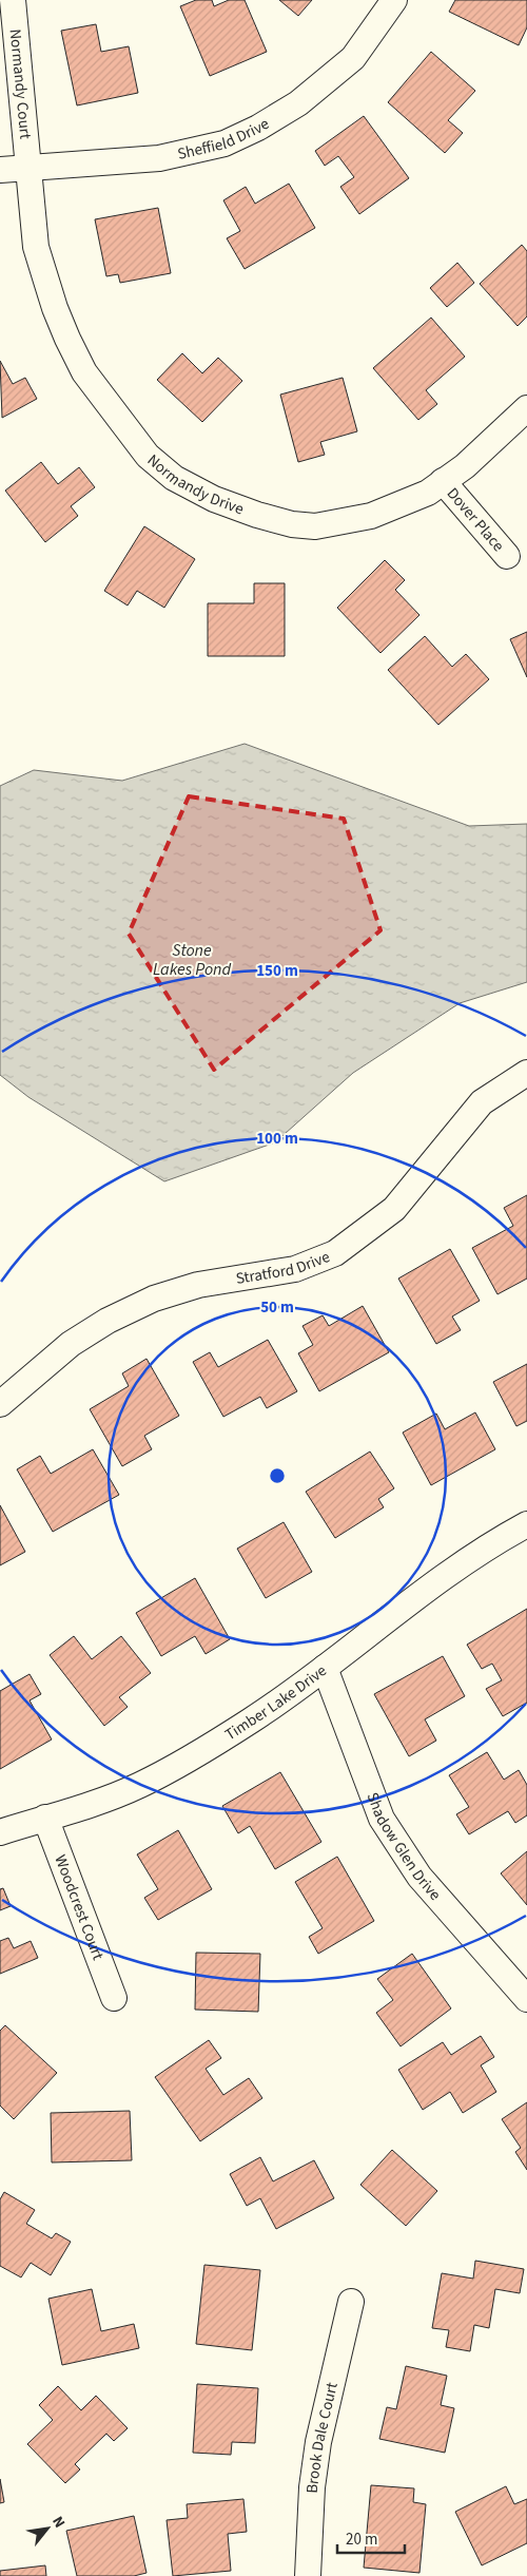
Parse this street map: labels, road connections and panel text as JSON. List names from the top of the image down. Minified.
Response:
{"streets":{"street":["Normandy Court","Sheffield Drive","Normandy Drive","Dover Place","Stratford Drive","Timber Lake Drive","Shadow Glen Drive","Woodcrest Court","Brook Dale Court"]},"crossings":[["Normandy Court","Sheffield Drive"],["Normandy Court","Normandy Drive"],["Sheffield Drive","Normandy Drive"],["Normandy Drive","Dover Place"],["Timber Lake Drive","Shadow Glen Drive"],["Timber Lake Drive","Woodcrest Court"]],"water":["Stone Lakes Pond"],"scale_bar":"20 m","north":"top right","rings":["150 m","100 m","50 m"]}
